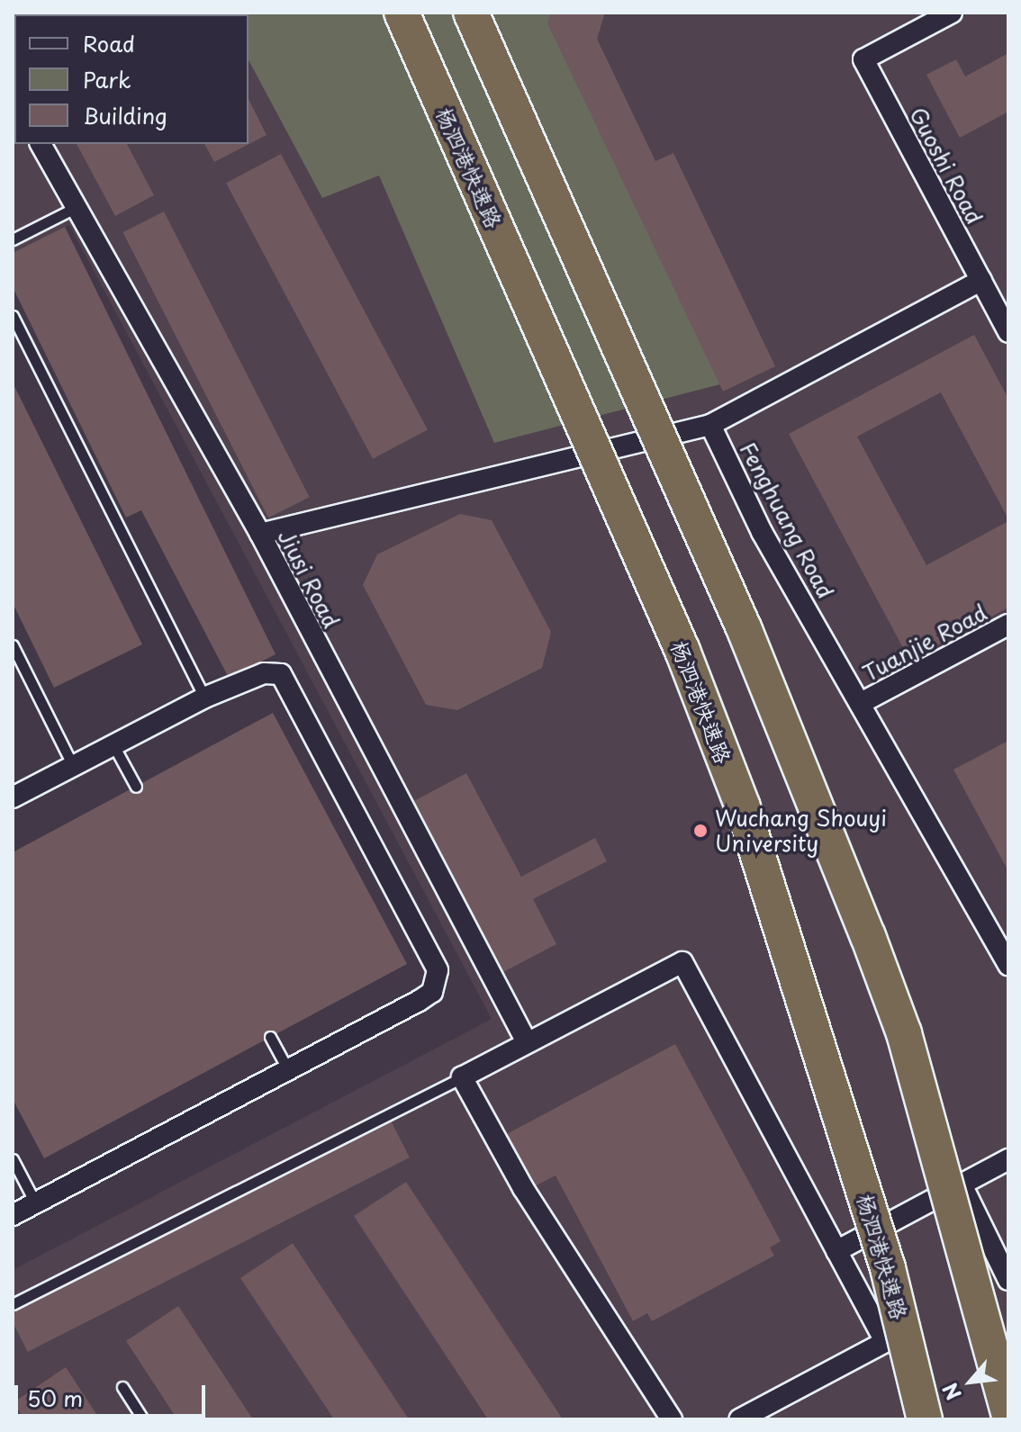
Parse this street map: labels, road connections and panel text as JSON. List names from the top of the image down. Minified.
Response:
{"streets":{"highway":["杨泗港快速路"],"street":["Guoshi Road","Fenghuang Road","Jiusi Road","Tuanjie Road"]},"crossings":[["Fenghuang Road","Tuanjie Road"]],"places":["Wuchang Shouyi University"],"legend":["Road","Park","Building"],"scale_bar":"50 m","north":"bottom left"}
